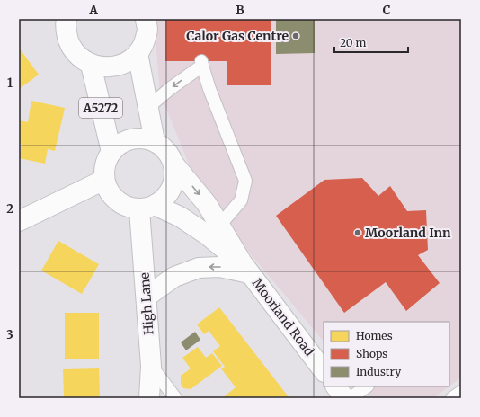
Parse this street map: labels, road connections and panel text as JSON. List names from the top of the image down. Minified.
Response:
{"streets":{"main road":["A5272","High Lane","Moorland Road"]},"crossings":[["A5272","High Lane"],["A5272","Moorland Road"],["High Lane","Moorland Road"]],"places":["Calor Gas Centre","Moorland Inn"],"legend":["Homes","Shops","Industry"],"scale_bar":"20 m","grid":{"columns":["A","B","C"],"rows":["1","2","3"]}}
